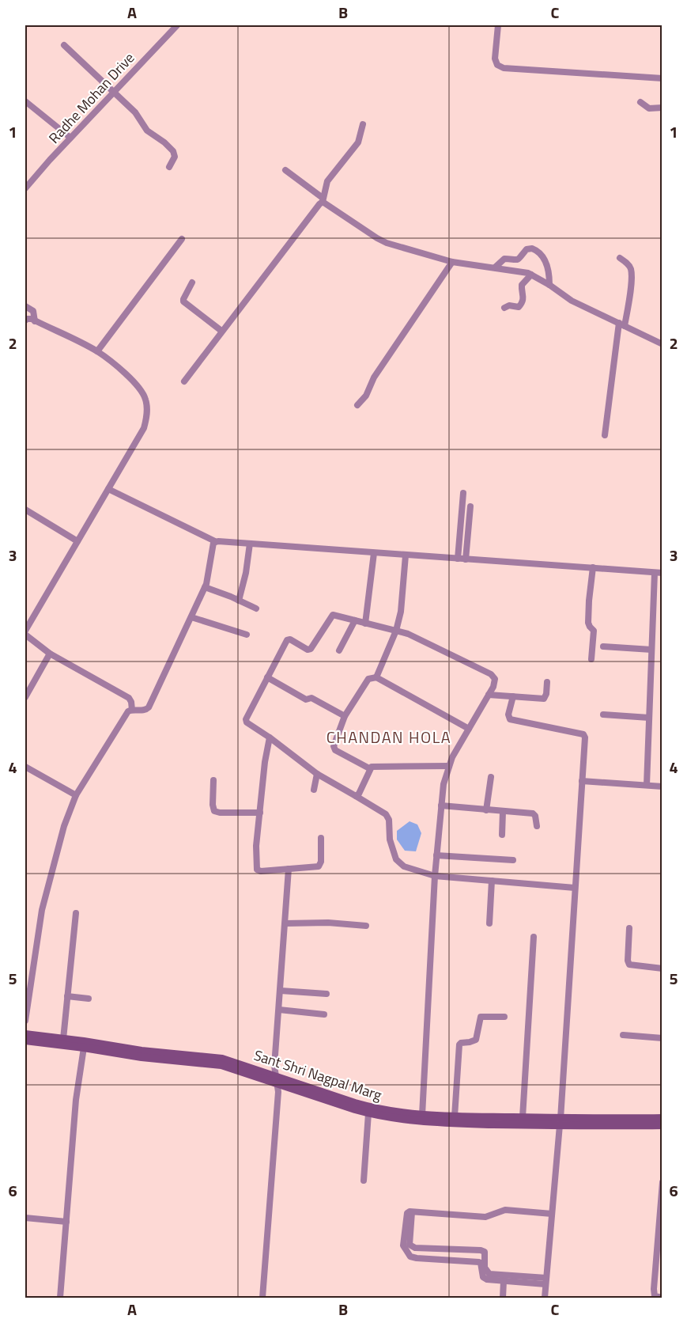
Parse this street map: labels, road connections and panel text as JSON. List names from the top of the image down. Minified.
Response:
{"streets":{"main road":["Sant Shri Nagpal Marg"],"street":["Radhe Mohan Drive"]},"districts":["CHANDAN HOLA"],"grid":{"columns":["A","B","C"],"rows":["1","2","3","4","5","6"]}}
